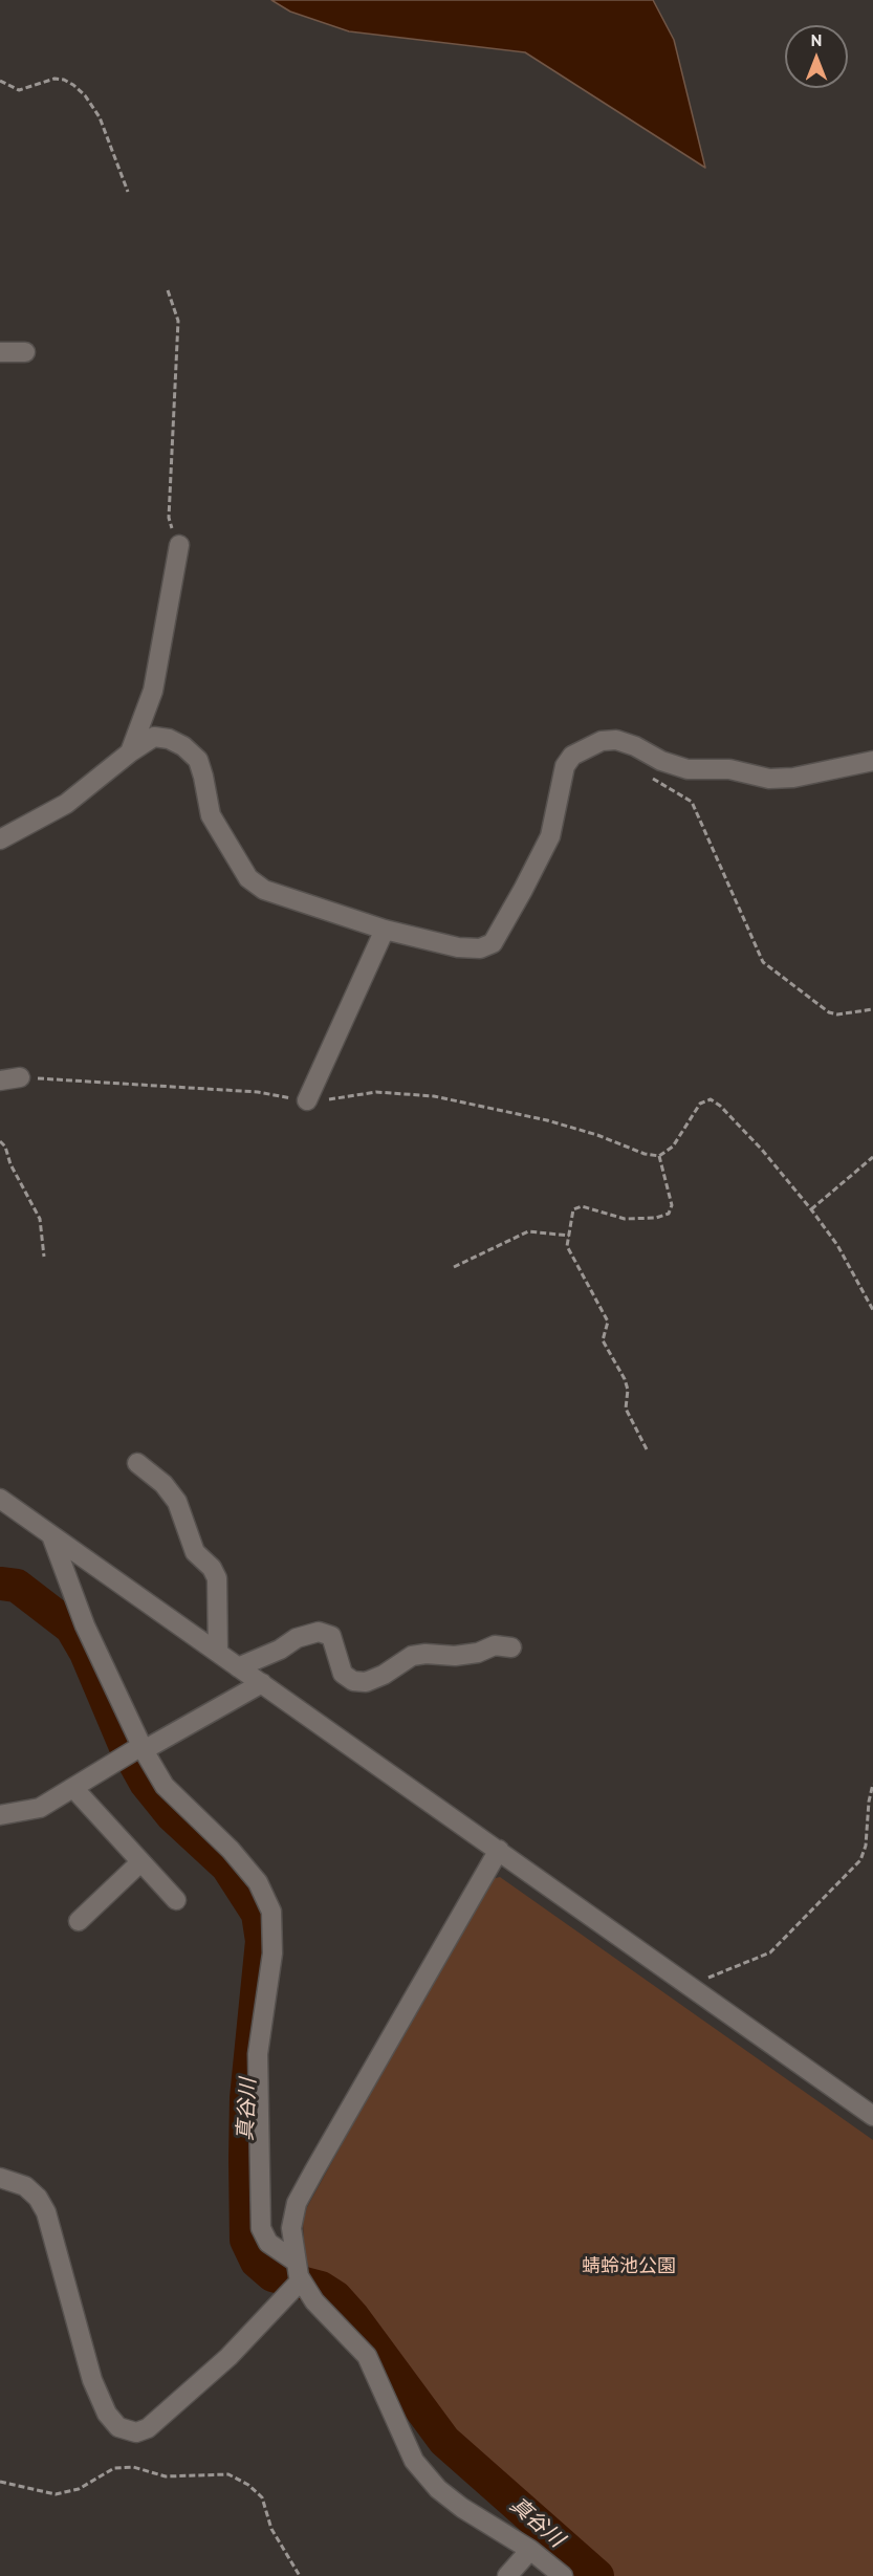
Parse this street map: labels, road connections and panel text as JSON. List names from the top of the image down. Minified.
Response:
{"water":["真谷川"],"parks":["蜻蛉池公園"],"north":"top"}
